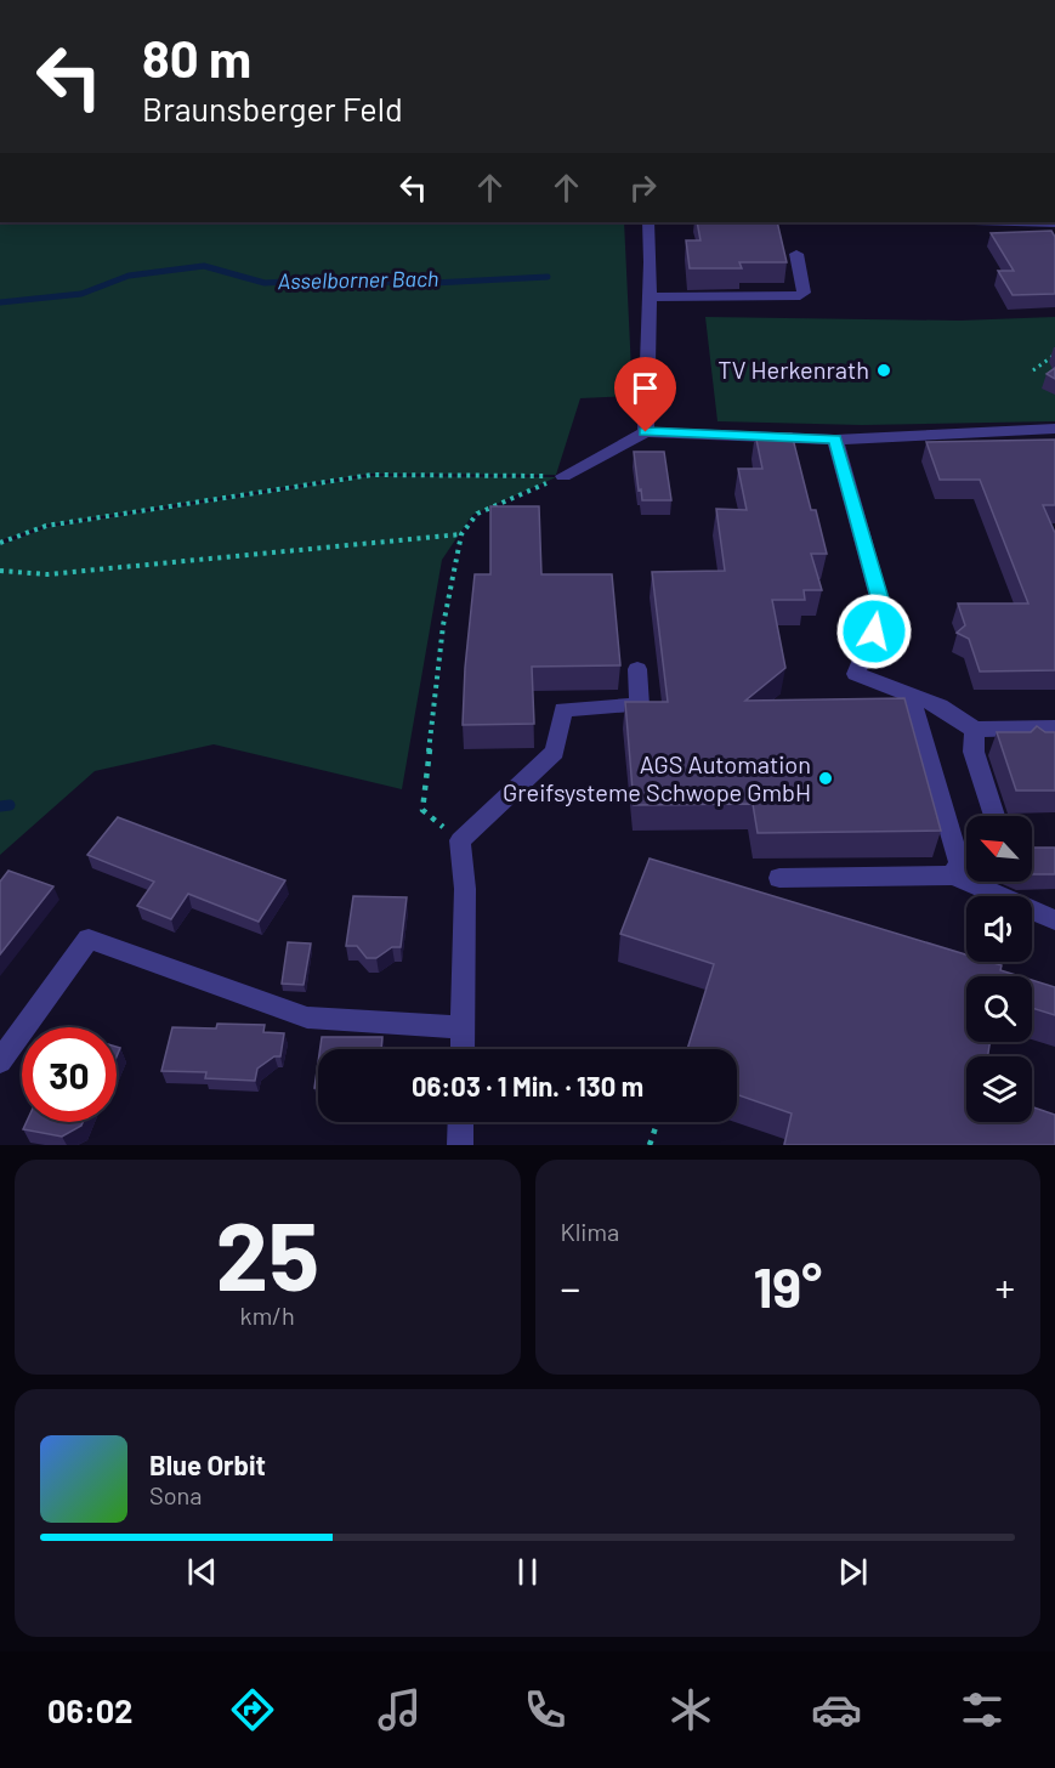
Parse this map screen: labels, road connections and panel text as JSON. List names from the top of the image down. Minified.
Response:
{"water":["Asselborner Bach"],"places":["TV Herkenrath","AGS Automation Greifsysteme Schwope GmbH"],"north":"top left","page":{"turn":["80 m","Braunsberger Feld"],"limit":"30","trip":"06:03 · 1 Min. · 130 m","tile":[["25","km/h"],"Klima"],"heat":["−","19°","+"],"song":["Blue Orbit","Sona"],"tabs":"06:02"}}
